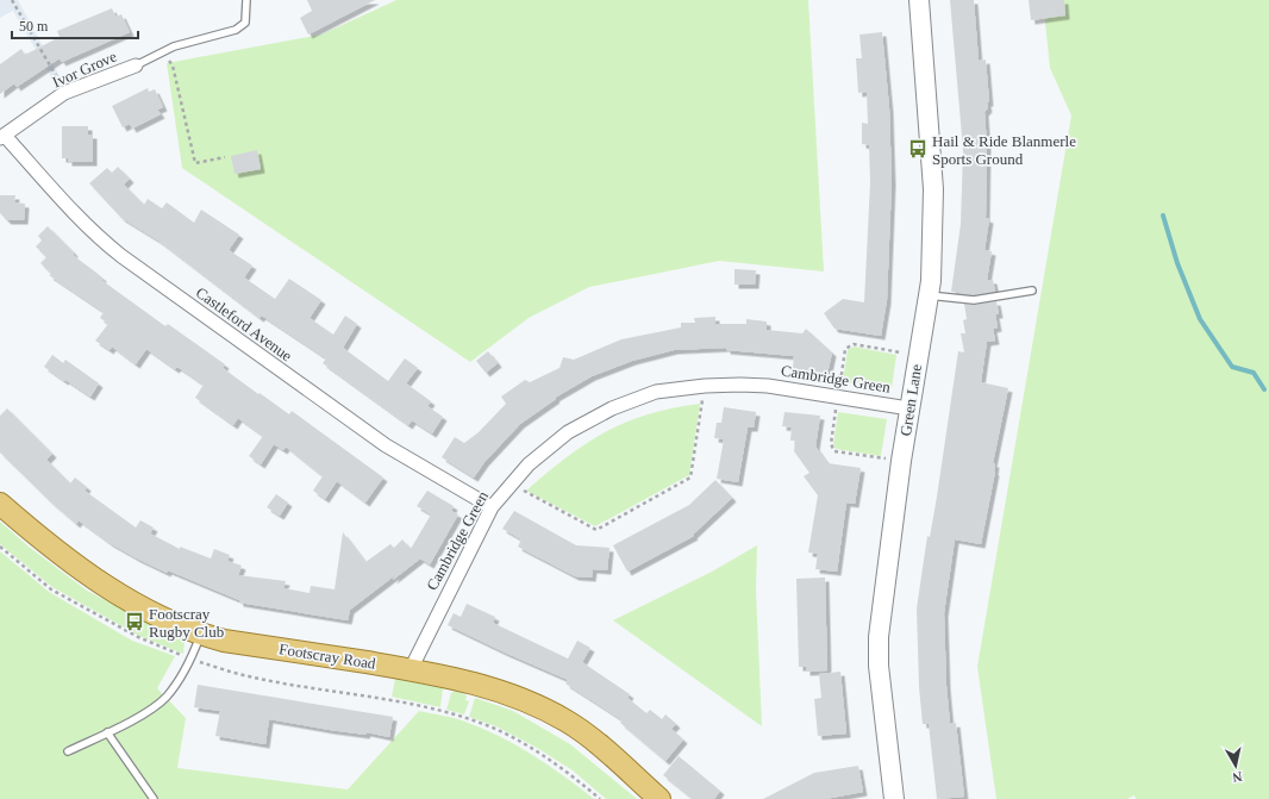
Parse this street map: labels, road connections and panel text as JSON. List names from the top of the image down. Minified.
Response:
{"streets":{"main road":["Green Lane","Footscray Road"],"street":["Ivor Grove","Castleford Avenue","Cambridge Green"]},"crossings":[["Ivor Grove","Castleford Avenue"],["Castleford Avenue","Cambridge Green"],["Cambridge Green","Green Lane"],["Cambridge Green","Footscray Road"]],"places":{"bus stop":["Hail & Ride Blanmerle Sports Ground","Footscray Rugby Club"]},"scale_bar":"50 m","north":"bottom"}
